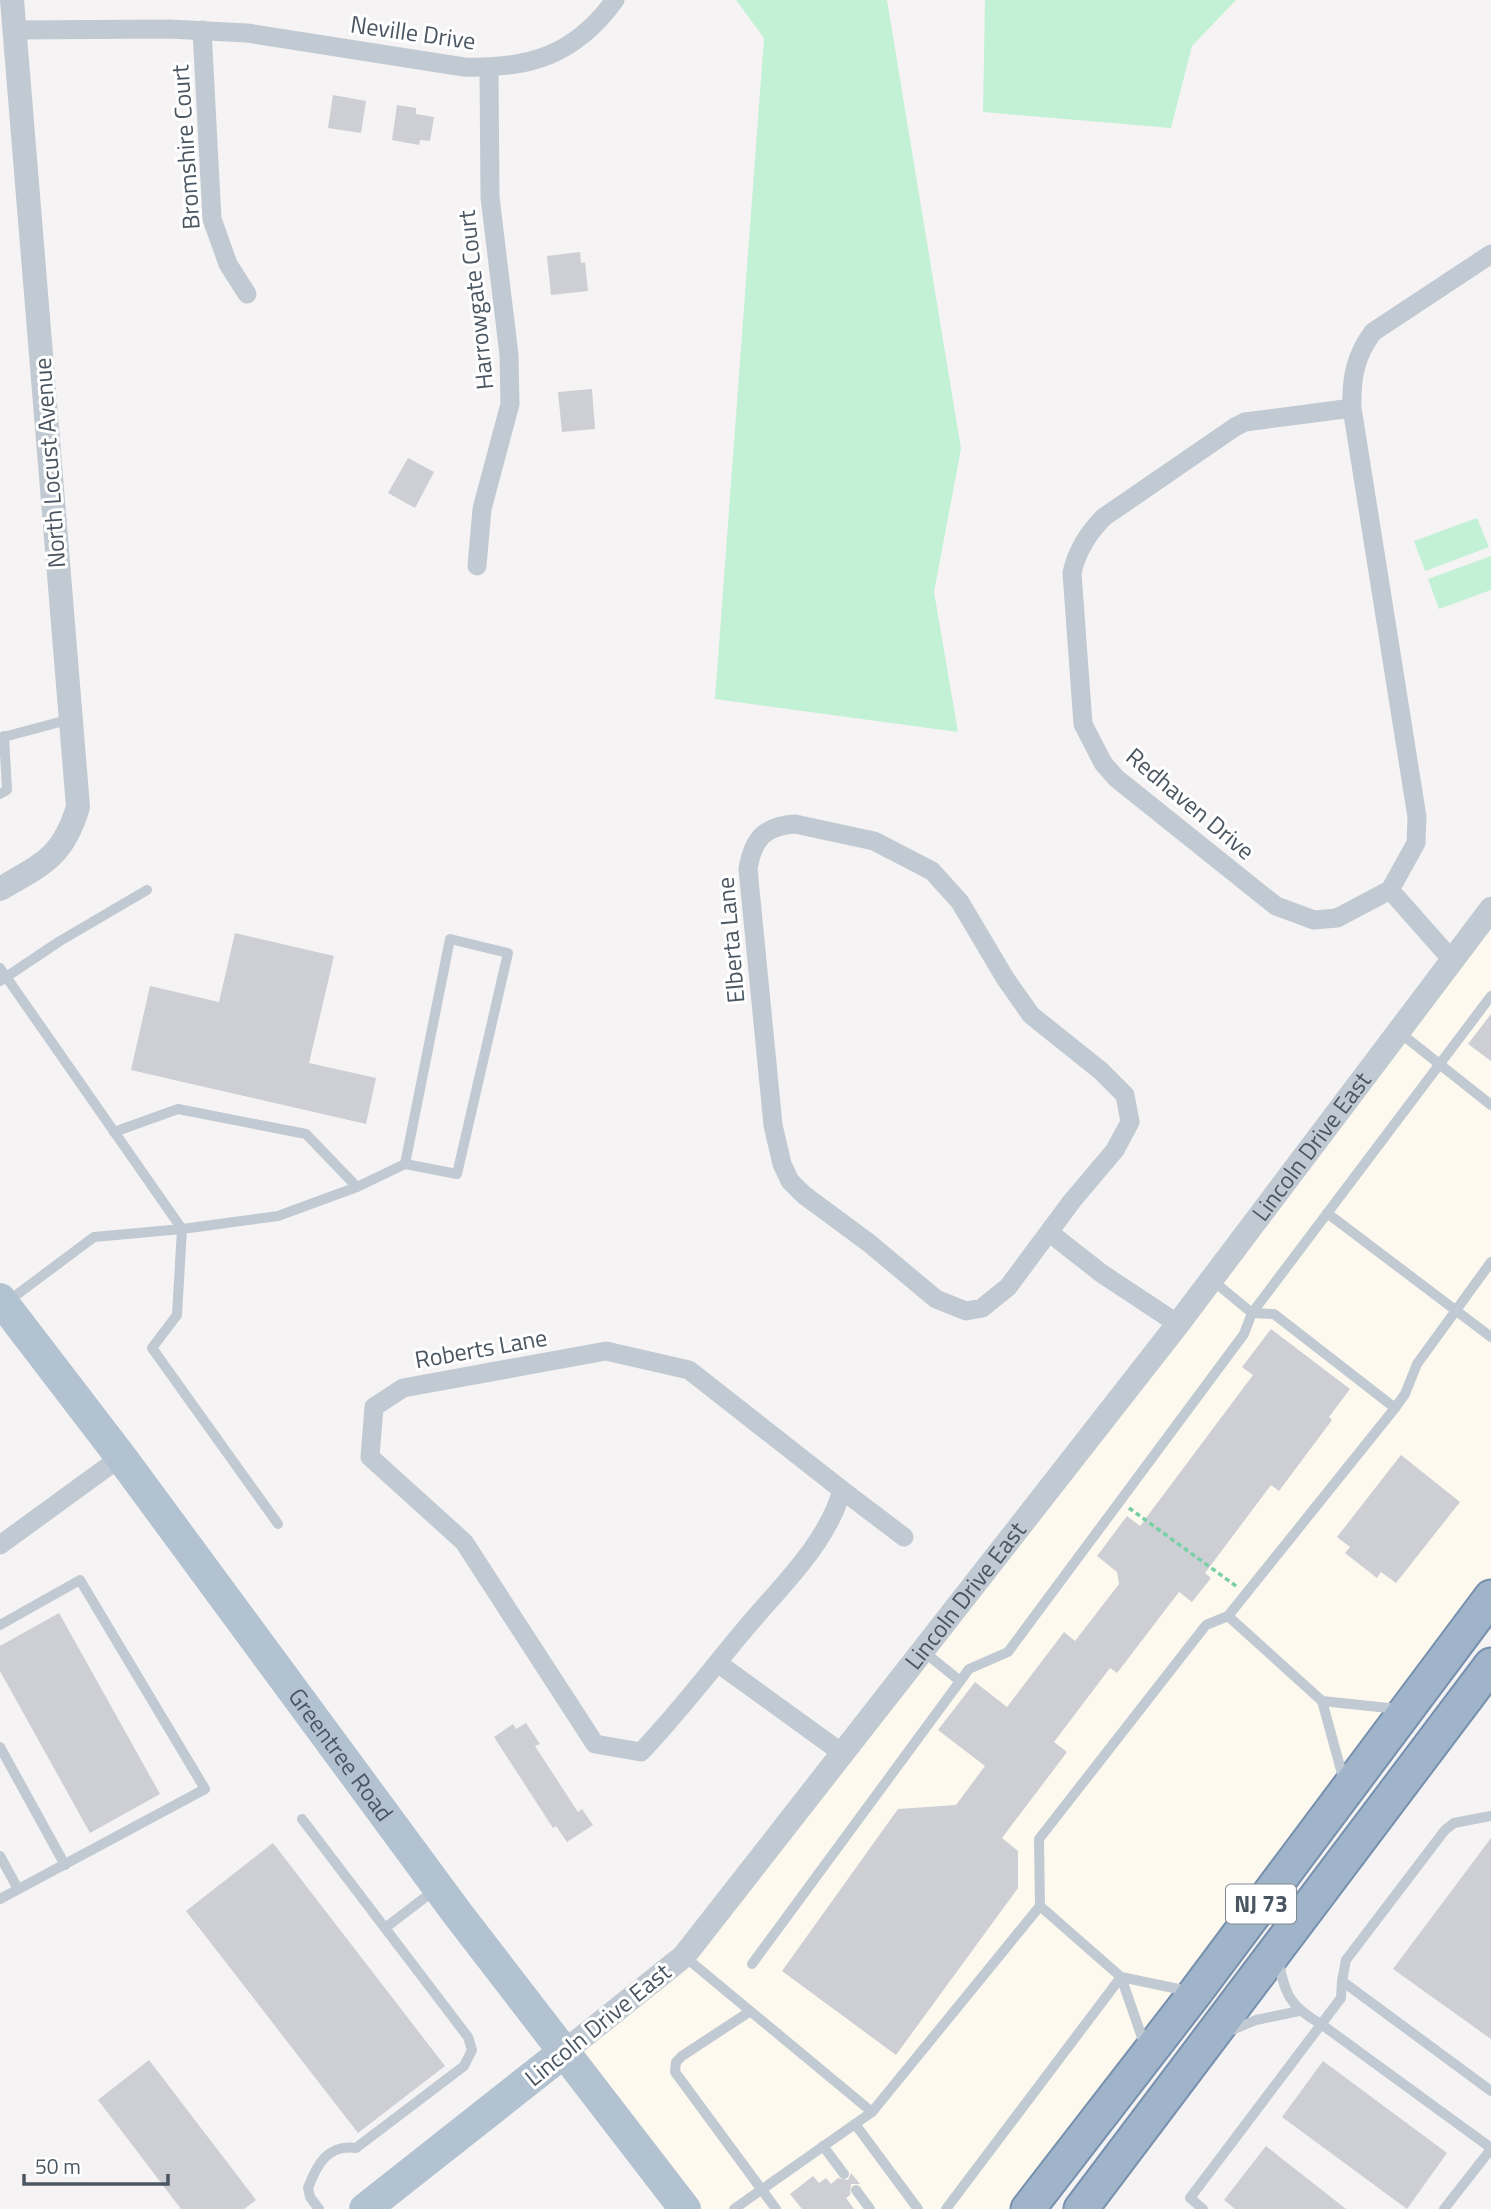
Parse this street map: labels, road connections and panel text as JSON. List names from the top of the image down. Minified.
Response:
{"streets":{"highway":["NJ 73"],"main road":["Lincoln Drive East","Greentree Road"],"street":["Neville Drive","Bromshire Court","Harrowgate Court","North Locust Avenue","Redhaven Drive","Elberta Lane","Roberts Lane"]},"crossings":[["Neville Drive","Bromshire Court"],["Neville Drive","Harrowgate Court"],["Neville Drive","North Locust Avenue"],["Lincoln Drive East","Greentree Road"]],"scale_bar":"50 m"}
